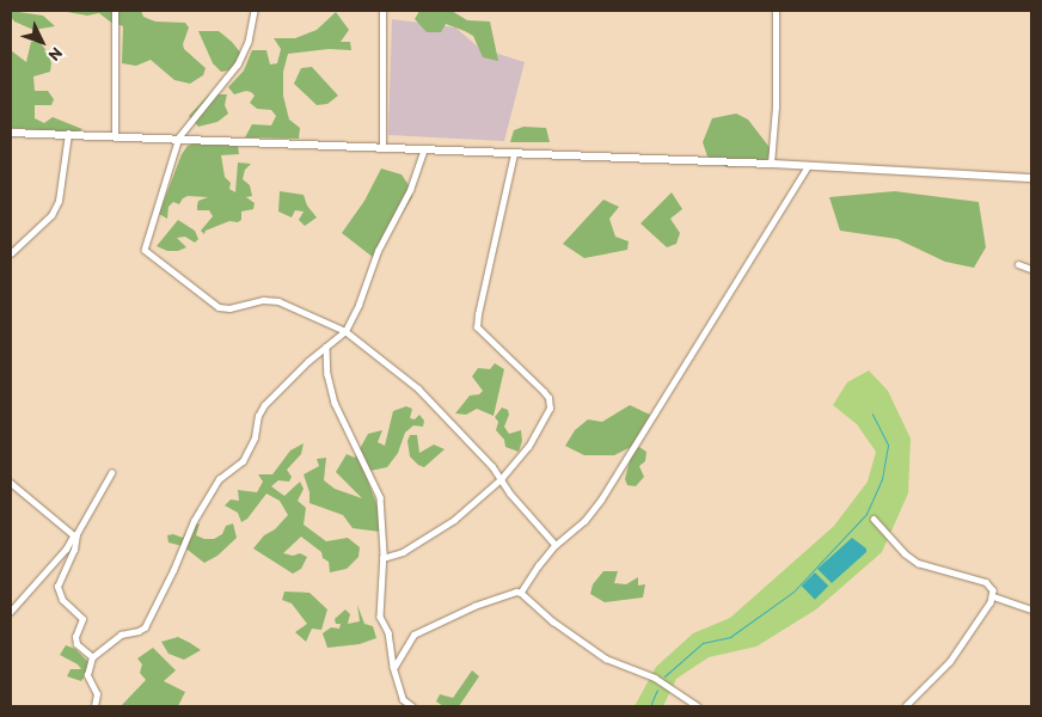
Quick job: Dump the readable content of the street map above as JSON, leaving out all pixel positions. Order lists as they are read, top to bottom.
{
  "north": "bottom right"
}
